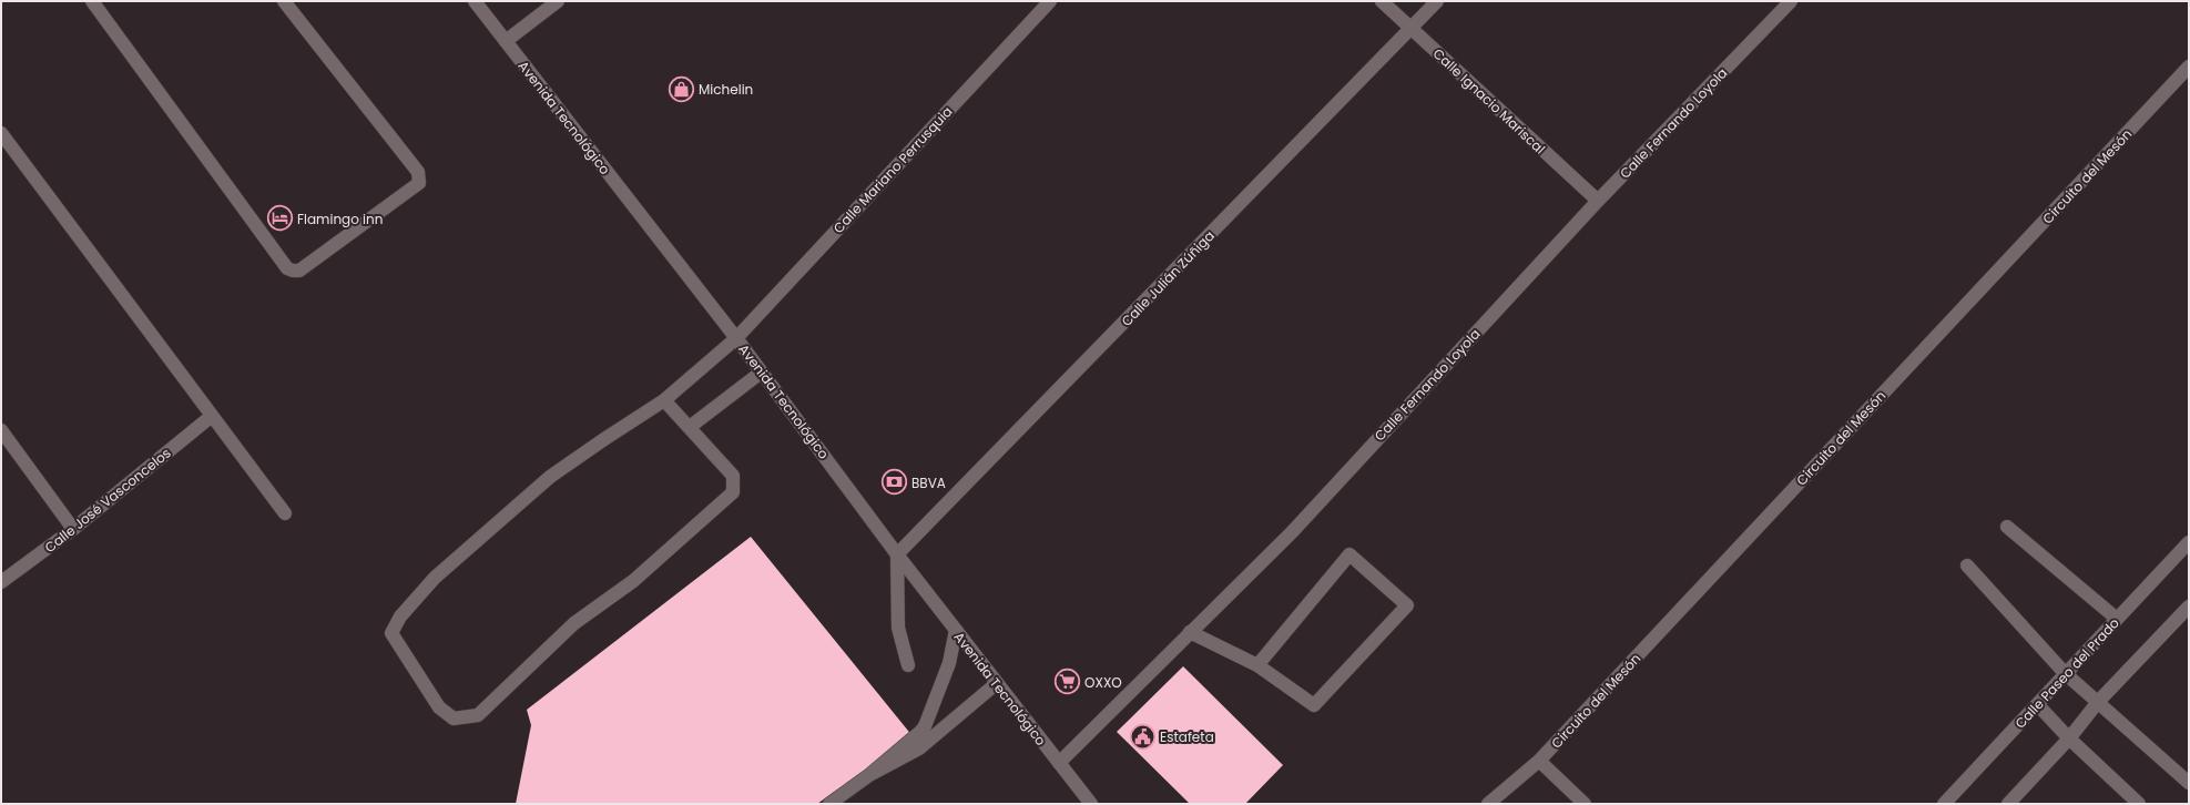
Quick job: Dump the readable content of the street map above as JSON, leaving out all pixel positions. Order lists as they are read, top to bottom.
{
  "streets": {
    "street": [
      "Calle Ignacio Mariscal",
      "Avenida Tecnológico",
      "Calle Fernando Loyola",
      "Calle Mariano Perrusquia",
      "Circuito del Mesón",
      "Calle Julián Zúñiga",
      "Calle José Vasconcelos",
      "Calle Paseo del Prado"
    ]
  },
  "crossings": [
    ["Calle Ignacio Mariscal", "Calle Fernando Loyola"],
    ["Calle Ignacio Mariscal", "Calle Julián Zúñiga"],
    ["Avenida Tecnológico", "Calle Fernando Loyola"],
    ["Avenida Tecnológico", "Calle Mariano Perrusquia"],
    ["Avenida Tecnológico", "Calle Julián Zúñiga"]
  ],
  "places": {
    "shop": ["Michelin"],
    "hotel": ["Flamingo inn"],
    "bank": ["BBVA"],
    "supermarket": ["OXXO"],
    "public building": ["Estafeta"]
  }
}
